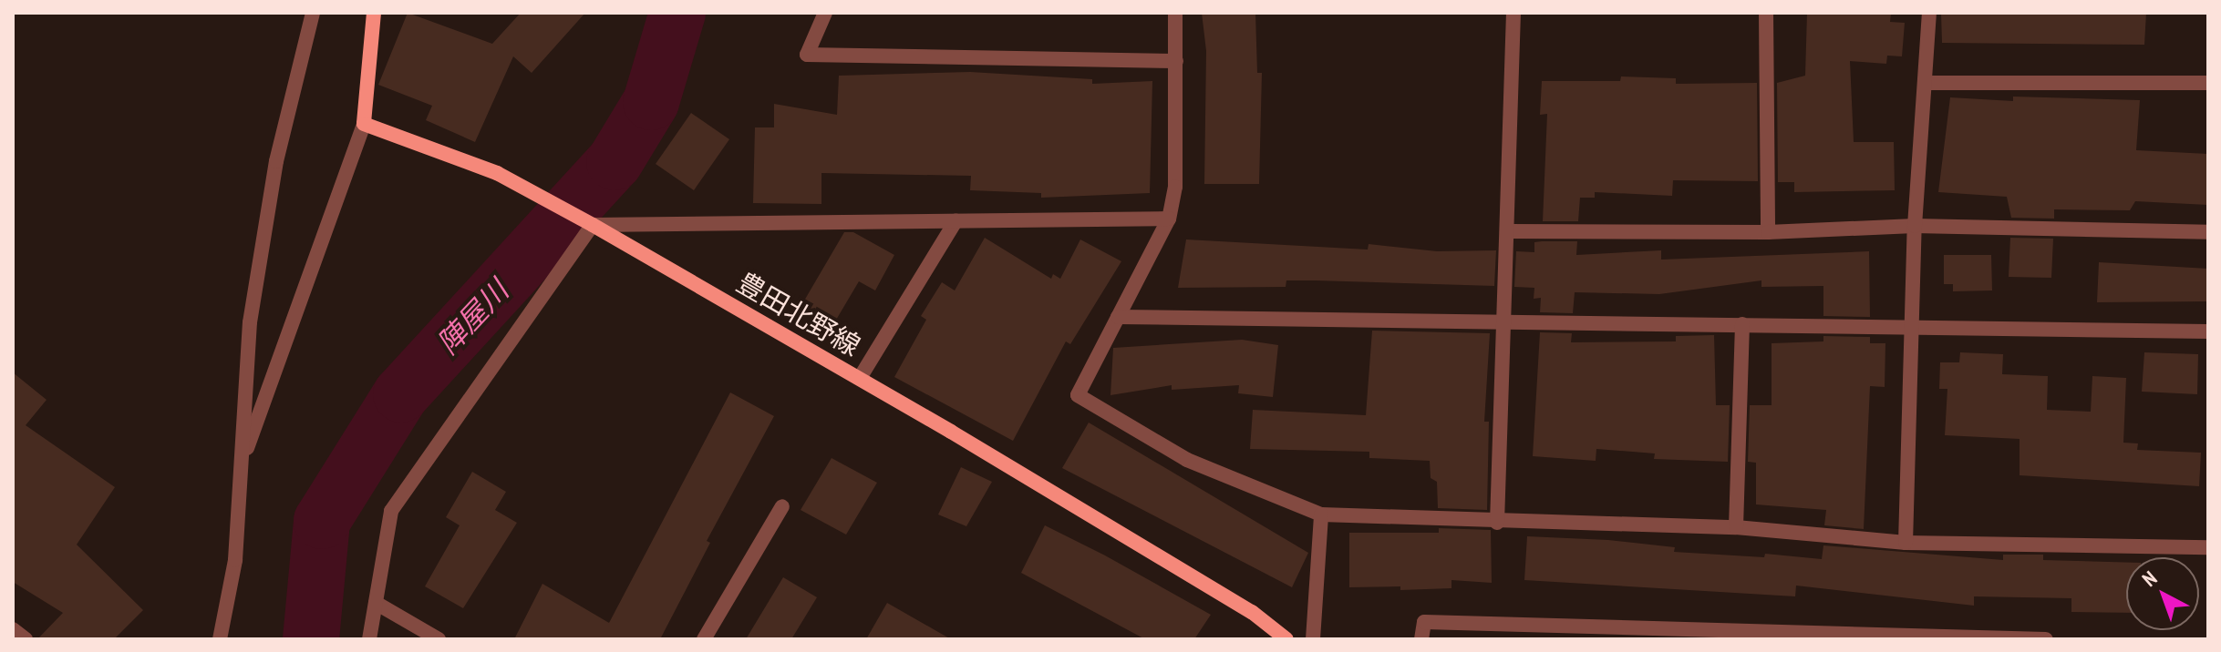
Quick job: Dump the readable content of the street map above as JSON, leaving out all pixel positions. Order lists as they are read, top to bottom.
{
  "streets": {
    "main road": ["豊田北野線"]
  },
  "water": ["陣屋川"],
  "north": "top left"
}
